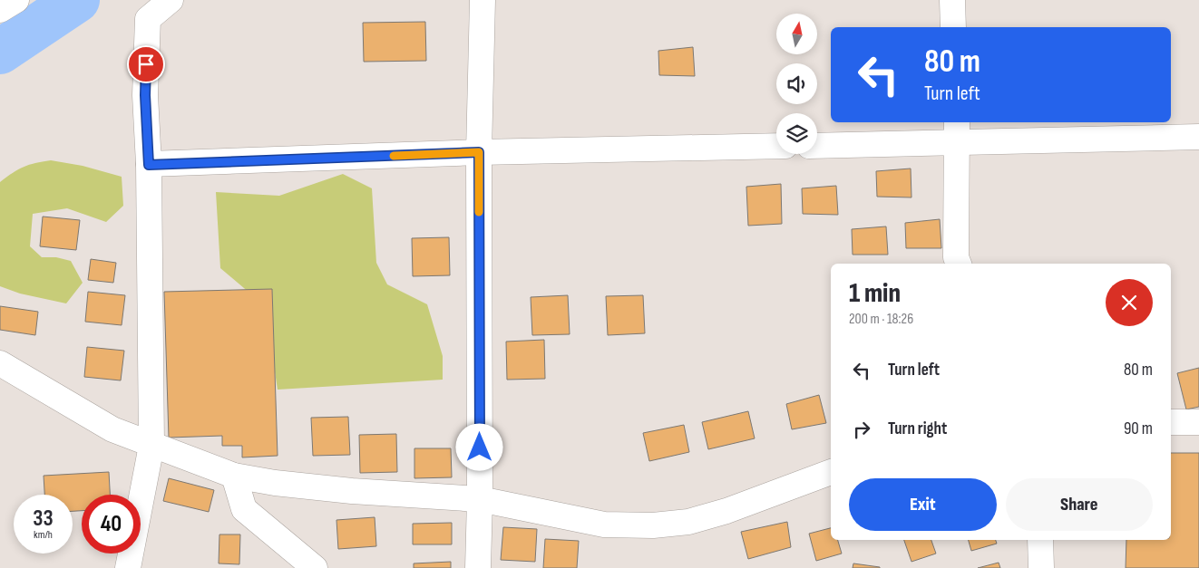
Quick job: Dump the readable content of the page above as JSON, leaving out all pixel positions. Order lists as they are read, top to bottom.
{
  "north": "top",
  "page": {
    "turn": ["80 m", "Turn left"],
    "heading": ["1 min", "200 m · 18:26"],
    "list": [
      {
        "name": "Turn left",
        "value": "80 m"
      },
      {
        "name": "Turn right",
        "value": "90 m"
      }
    ],
    "buttons": ["Exit", "Share"],
    "speed": "33 km/h",
    "limit": "40"
  }
}
